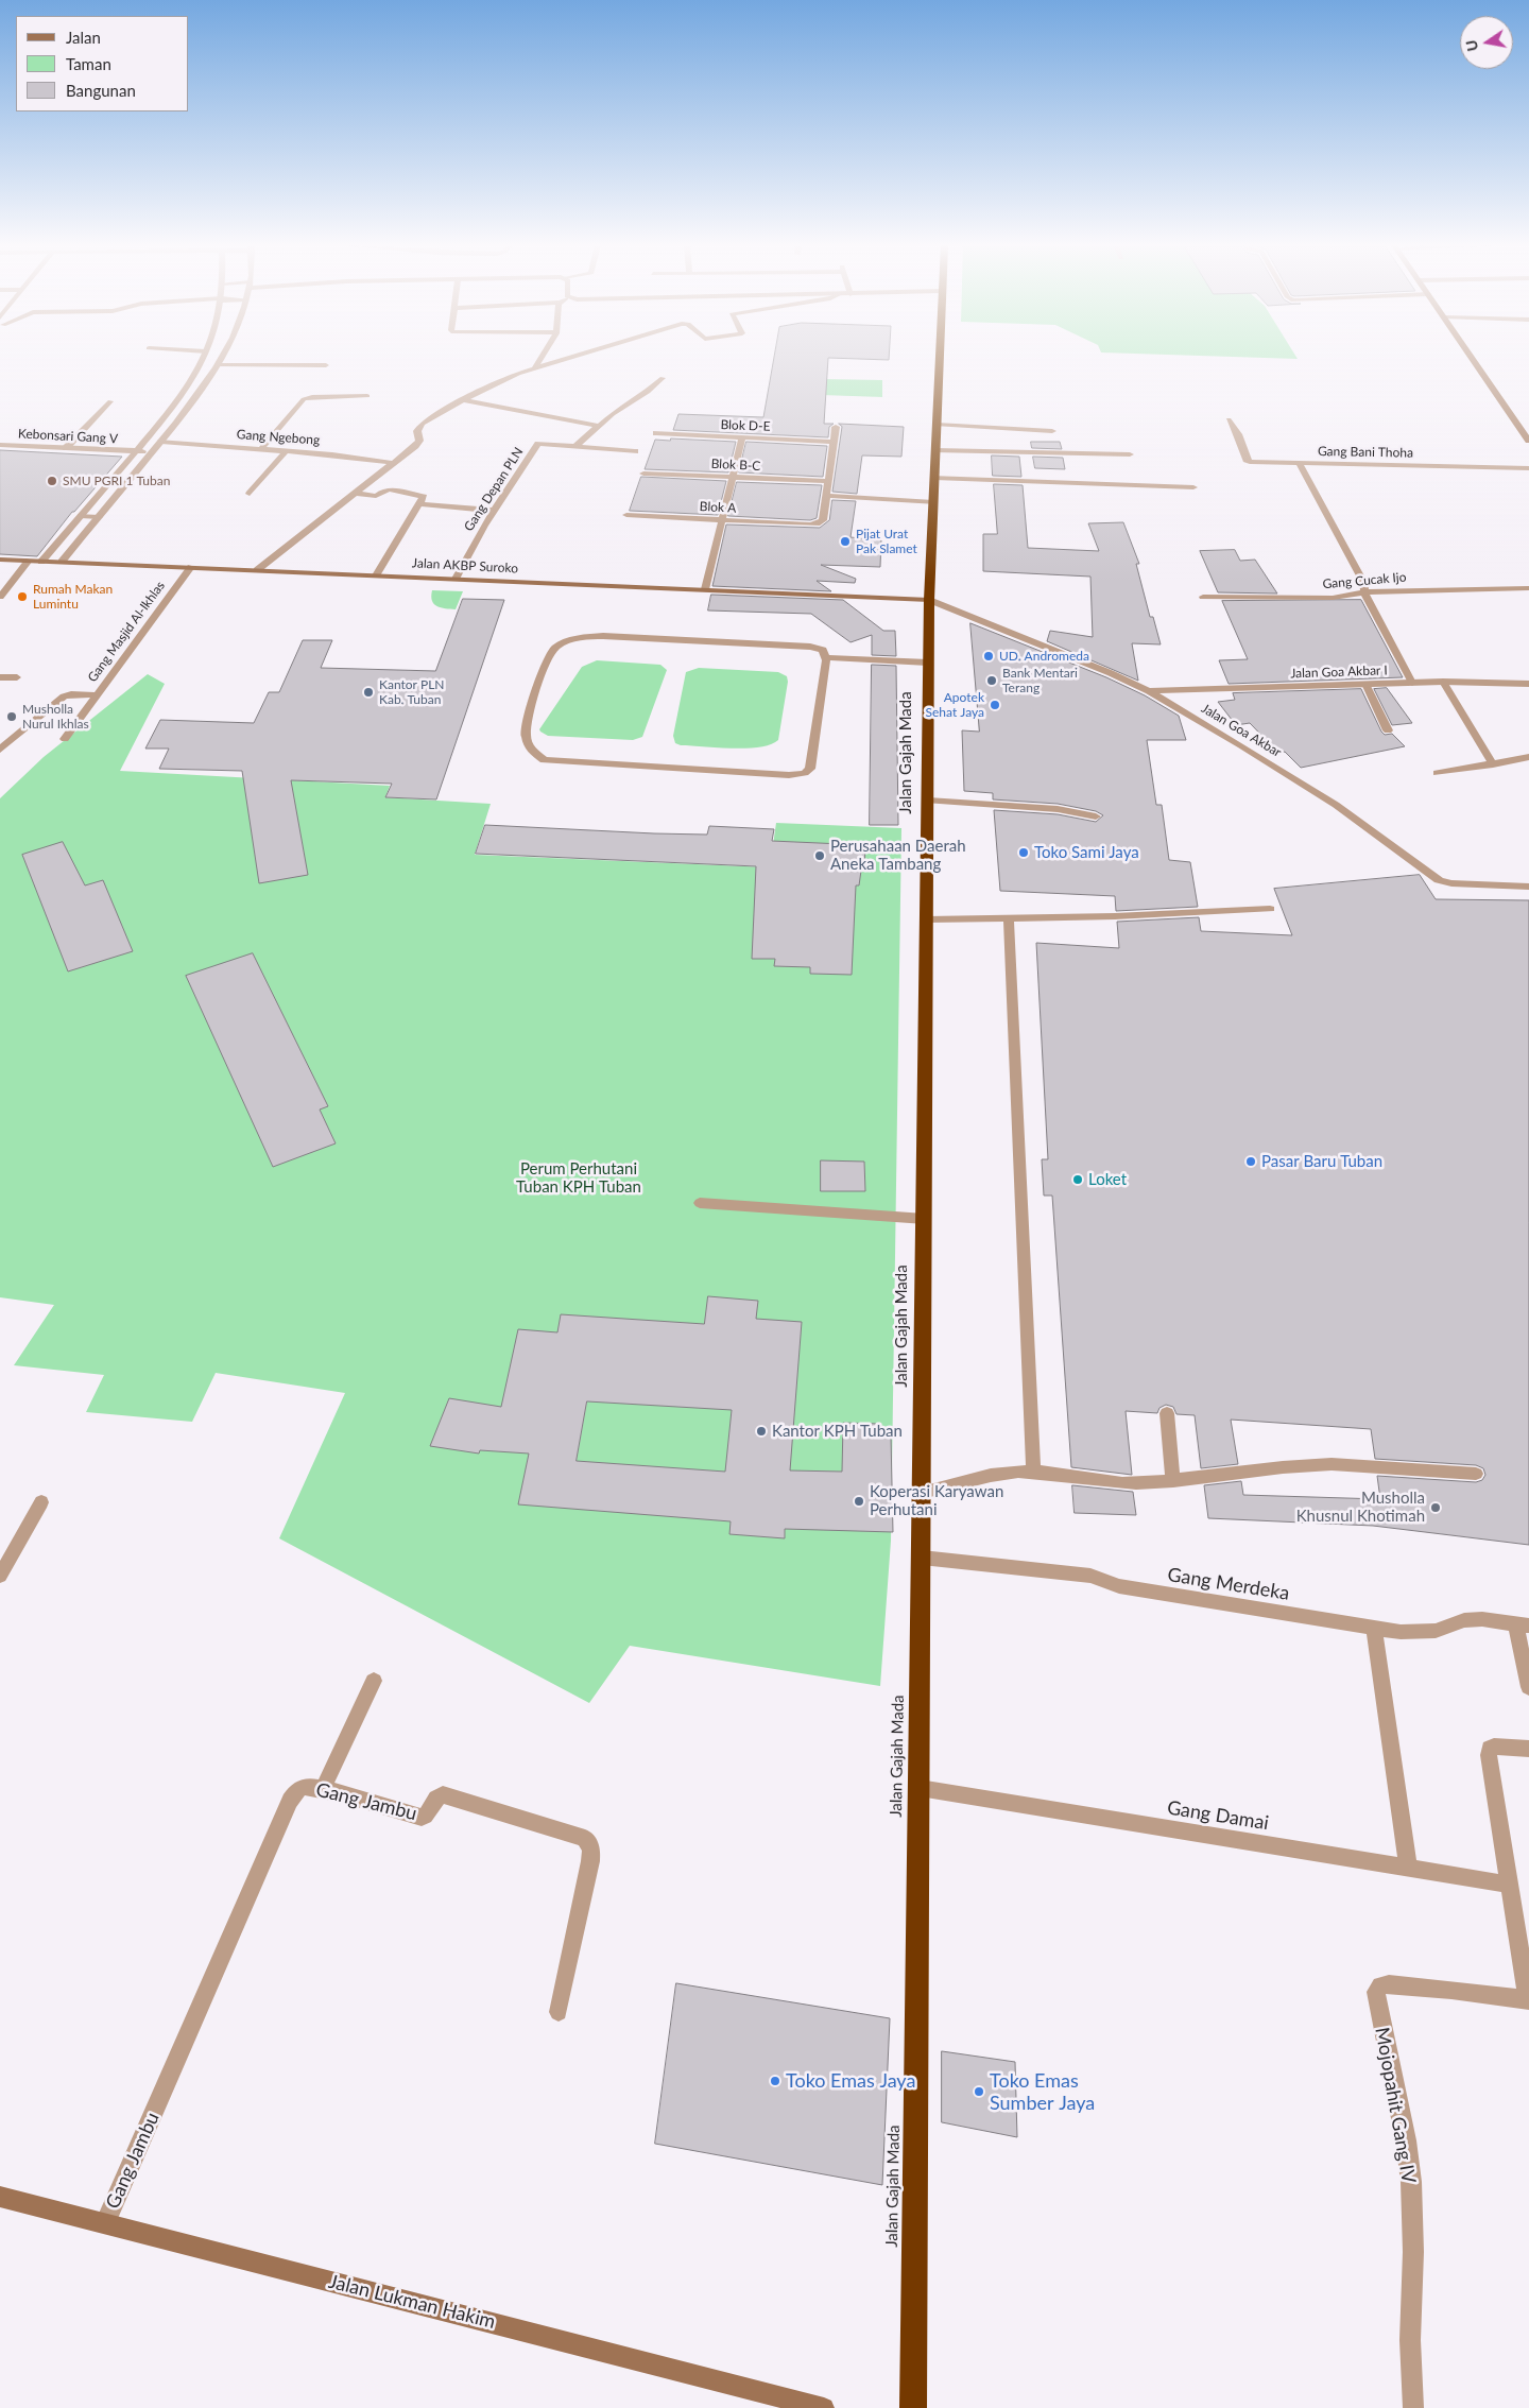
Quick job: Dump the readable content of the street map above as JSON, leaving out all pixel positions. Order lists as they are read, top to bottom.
{
  "streets": {
    "highway": ["Jalan Gajah Mada"],
    "street": [
      "Blok D-E",
      "Kebonsari Gang V",
      "Gang Ngebong",
      "Gang Bani Thoha",
      "Blok B-C",
      "Gang Depan PLN",
      "Blok A",
      "Jalan AKBP Suroko",
      "Gang Cucak Ijo",
      "Gang Masjid Al-Ikhlas",
      "Jalan Goa Akbar I",
      "Jalan Goa Akbar",
      "Gang Merdeka",
      "Gang Jambu",
      "Gang Damai",
      "Mojopahit Gang IV",
      "Jalan Lukman Hakim"
    ]
  },
  "crossings": [
    ["Kebonsari Gang V", "Jalan AKBP Suroko"],
    ["Gang Depan PLN", "Jalan AKBP Suroko"],
    ["Jalan AKBP Suroko", "Gang Masjid Al-Ikhlas"],
    ["Jalan AKBP Suroko", "Jalan Goa Akbar"],
    ["Jalan AKBP Suroko", "Jalan Gajah Mada"],
    ["Jalan Goa Akbar I", "Jalan Goa Akbar"],
    ["Jalan Goa Akbar", "Jalan Gajah Mada"],
    ["Jalan Gajah Mada", "Gang Merdeka"],
    ["Jalan Gajah Mada", "Gang Damai"],
    ["Gang Jambu", "Jalan Lukman Hakim"]
  ],
  "parks": ["Perum Perhutani Tuban KPH Tuban"],
  "places": [
    "SMU PGRI 1 Tuban",
    "Pijat Urat Pak Slamet",
    "Rumah Makan Lumintu",
    "UD. Andromeda",
    "Bank Mentari Terang",
    "Kantor PLN Kab. Tuban",
    "Apotek Sehat Jaya",
    "Musholla Nurul Ikhlas",
    "Toko Sami Jaya",
    "Perusahaan Daerah Aneka Tambang",
    "Pasar Baru Tuban",
    "Loket",
    "Kantor KPH Tuban",
    "Koperasi Karyawan Perhutani",
    "Musholla Khusnul Khotimah",
    "Toko Emas Jaya",
    "Toko Emas Sumber Jaya"
  ],
  "legend": ["Jalan", "Taman", "Bangunan"],
  "north": "left"
}
